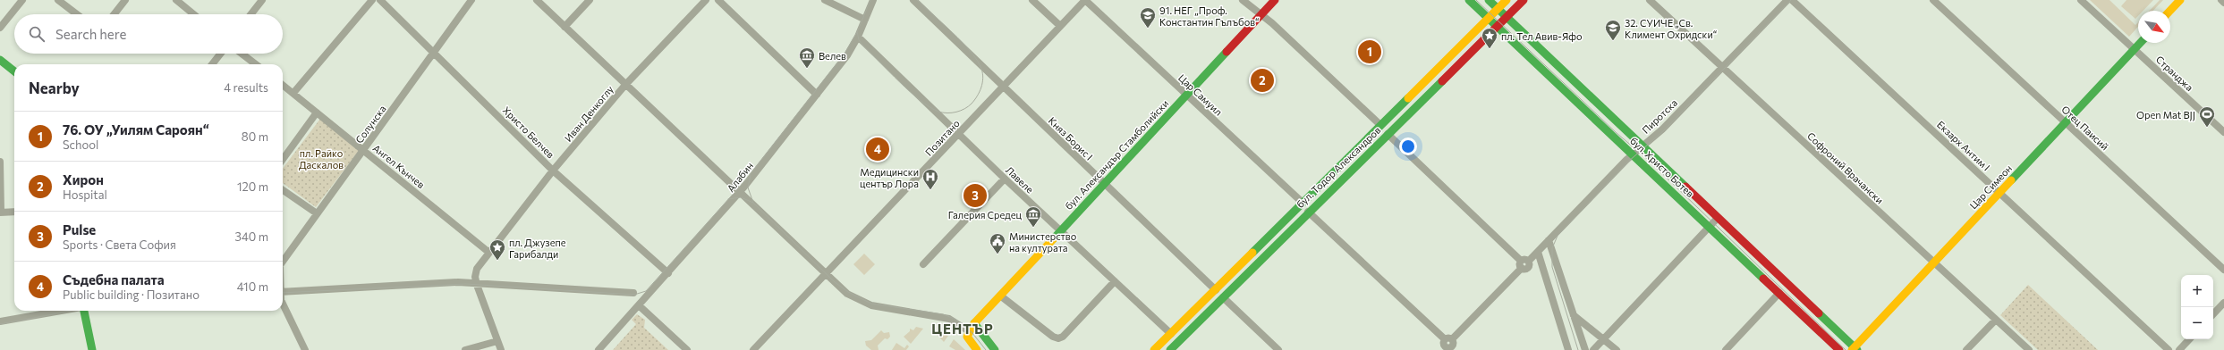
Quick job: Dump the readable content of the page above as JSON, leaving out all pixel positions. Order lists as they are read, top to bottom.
{
  "streets": {
    "main road": [
      "бул. Александър Стамболийски",
      "бул. Тодор Александров",
      "бул. Христо Ботев",
      "Цар Симеон"
    ],
    "street": [
      "Странджа",
      "Цар Самуил",
      "Иван Денкоглу",
      "Пиротска",
      "Солунска",
      "Отец Паисий",
      "Христо Белчев",
      "Позитано",
      "Княз Борис I",
      "Екзарх Антим I",
      "Ангел Кънчев",
      "Софроний Врачански",
      "Алабин",
      "Лавеле"
    ]
  },
  "crossings": [
    ["Странджа", "Цар Симеон"],
    ["Цар Самуил", "Позитано"],
    ["Цар Самуил", "бул. Александър Стамболийски"],
    ["Цар Самуил", "бул. Тодор Александров"],
    ["Иван Денкоглу", "Христо Белчев"],
    ["Иван Денкоглу", "Ангел Кънчев"],
    ["Пиротска", "бул. Христо Ботев"],
    ["Пиротска", "Софроний Врачански"],
    ["Солунска", "Христо Белчев"],
    ["Солунска", "Ангел Кънчев"],
    ["Отец Паисий", "Цар Симеон"],
    ["Христо Белчев", "Алабин"],
    ["Позитано", "Княз Борис I"],
    ["Позитано", "Лавеле"],
    ["Княз Борис I", "бул. Александър Стамболийски"],
    ["Княз Борис I", "бул. Тодор Александров"],
    ["Екзарх Антим I", "Цар Симеон"],
    ["бул. Александър Стамболийски", "Лавеле"],
    ["бул. Тодор Александров", "бул. Христо Ботев"],
    ["бул. Тодор Александров", "Лавеле"],
    ["бул. Христо Ботев", "Цар Симеон"],
    ["Софроний Врачански", "Цар Симеон"],
    ["Алабин", "Лавеле"]
  ],
  "districts": ["ЦЕНТЪР"],
  "parks": ["пл. Райко Даскалов"],
  "places": {
    "school or university": ["91. НЕГ „Проф. Константин Гълъбов“", "32. СУИЧЕ „Св. Климент Охридски“"],
    "place": ["пл. Тел Авив-Яфо", "пл. Джузепе Гарибалди"],
    "museum": ["Велев", "Галерия Средец"],
    "sports": ["Open Mat BJJ"],
    "hospital": ["Медицински център Лора"],
    "public building": ["Министерство на културата"]
  },
  "north": "bottom right",
  "page": {
    "search": "Search here",
    "pins": [
      "1",
      "2",
      "4",
      "3"
    ],
    "heading": ["Nearby", "4 results"],
    "list": [
      {
        "mark": "1",
        "name": "76. ОУ „Уилям Сароян“",
        "note": "School",
        "value": "80 m"
      },
      {
        "mark": "2",
        "name": "Хирон",
        "note": "Hospital",
        "value": "120 m"
      },
      {
        "mark": "3",
        "name": "Pulse",
        "note": "Sports · Света София",
        "value": "340 m"
      },
      {
        "mark": "4",
        "name": "Съдебна палата",
        "note": "Public building · Позитано",
        "value": "410 m"
      }
    ],
    "map_buttons": ["+", "−"]
  }
}
